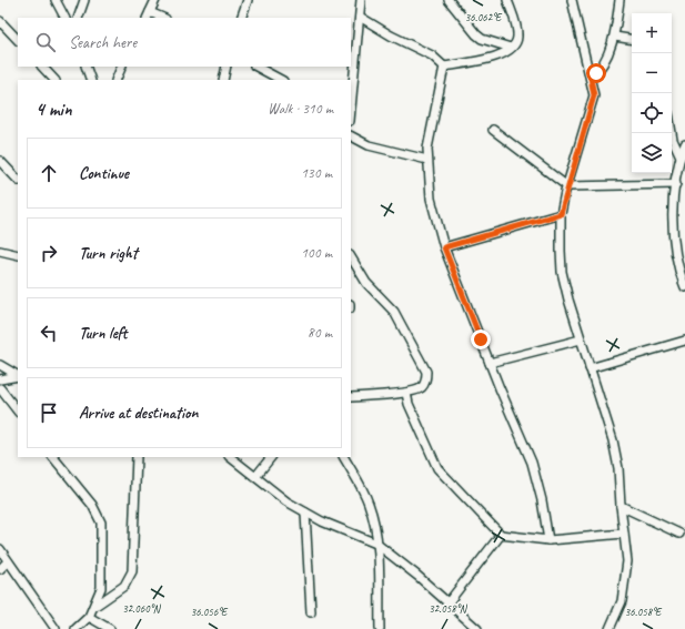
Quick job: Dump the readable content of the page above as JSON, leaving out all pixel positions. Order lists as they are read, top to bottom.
{
  "page": {
    "map_buttons": ["+", "−"],
    "search": "Search here",
    "heading": ["4 min", "Walk · 310 m"],
    "list": [
      ["Continue", "130 m"],
      ["Turn right", "100 m"],
      ["Turn left", "80 m"],
      "Arrive at destination"
    ]
  },
  "coordinates": [
    "36.062°E",
    "32.060°N",
    "32.058°N",
    "36.056°E",
    "36.058°E"
  ]
}
